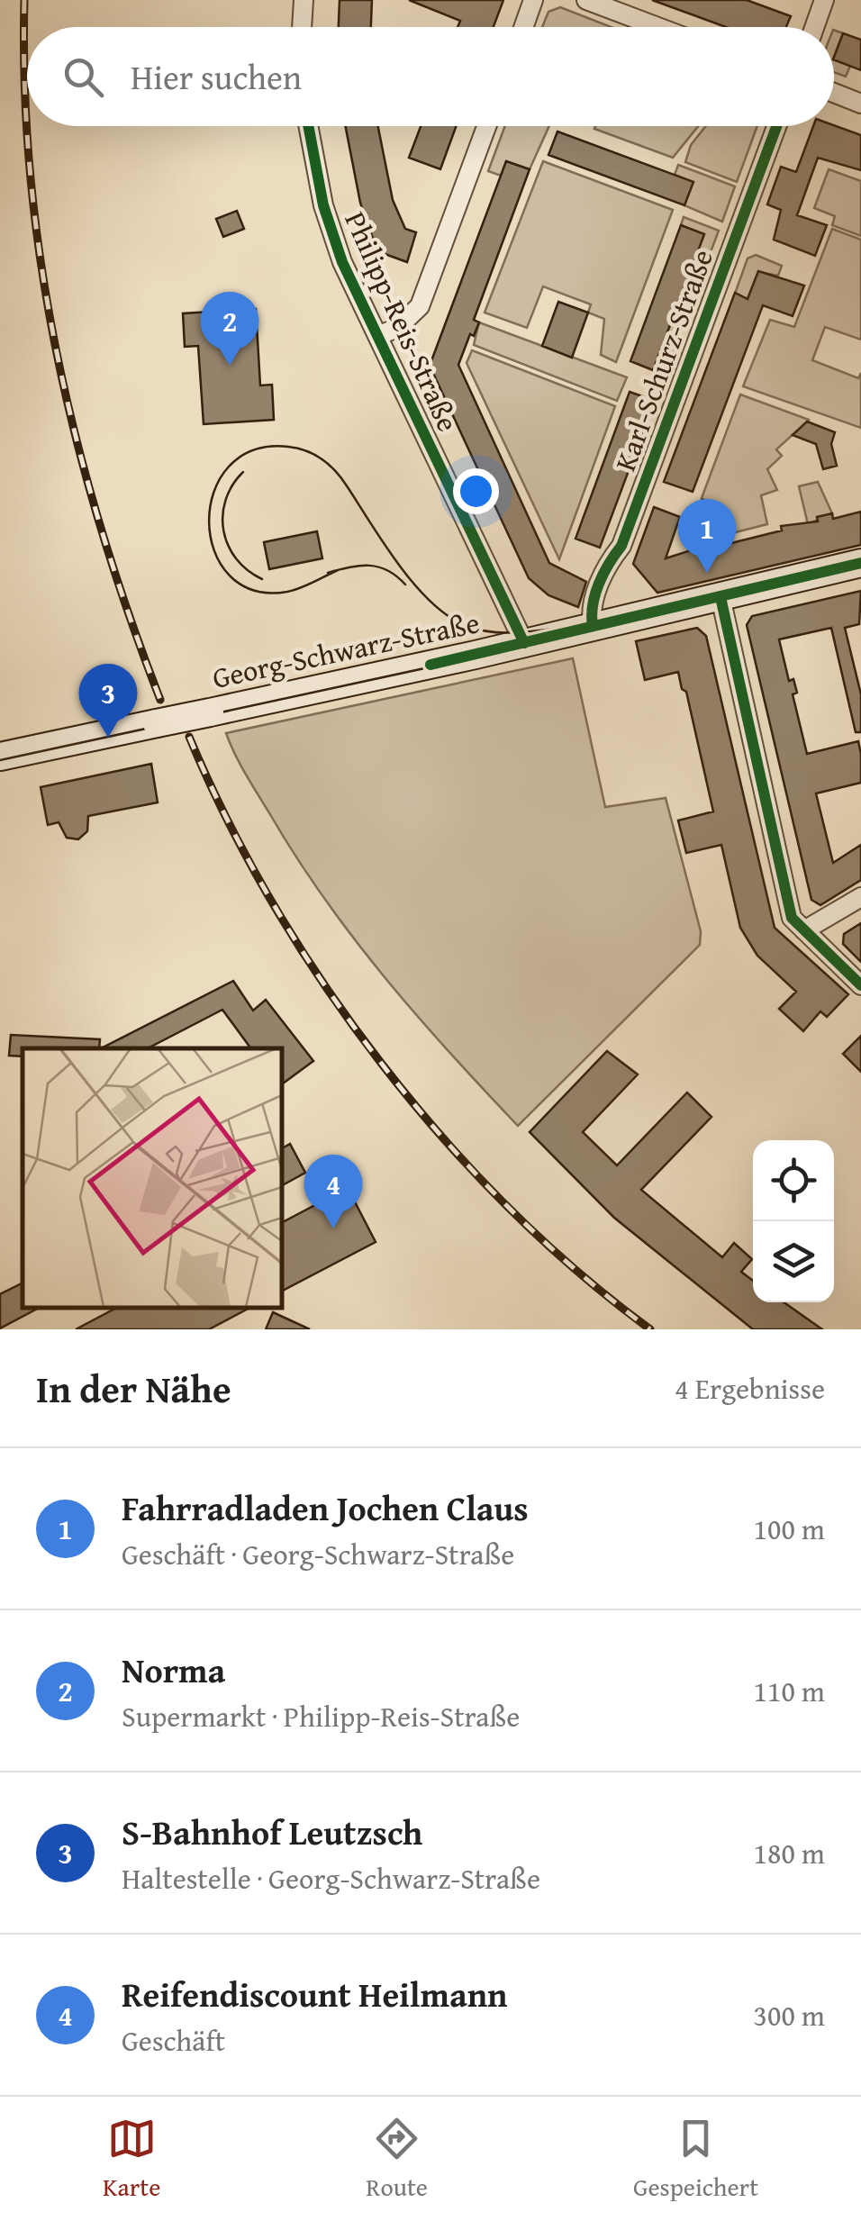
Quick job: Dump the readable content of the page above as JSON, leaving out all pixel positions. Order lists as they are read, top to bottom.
{
  "streets": {
    "street": ["Philipp-Reis-Straße", "Karl-Schurz-Straße", "Georg-Schwarz-Straße"]
  },
  "crossings": [
    ["Philipp-Reis-Straße", "Georg-Schwarz-Straße"],
    ["Karl-Schurz-Straße", "Georg-Schwarz-Straße"]
  ],
  "page": {
    "search": "Hier suchen",
    "pins": [
      "2",
      "1",
      "3",
      "4"
    ],
    "heading": ["In der Nähe", "4 Ergebnisse"],
    "list": [
      {
        "mark": "1",
        "name": "Fahrradladen Jochen Claus",
        "note": "Geschäft · Georg-Schwarz-Straße",
        "value": "100 m"
      },
      {
        "mark": "2",
        "name": "Norma",
        "note": "Supermarkt · Philipp-Reis-Straße",
        "value": "110 m"
      },
      {
        "mark": "3",
        "name": "S-Bahnhof Leutzsch",
        "note": "Haltestelle · Georg-Schwarz-Straße",
        "value": "180 m"
      },
      {
        "mark": "4",
        "name": "Reifendiscount Heilmann",
        "note": "Geschäft",
        "value": "300 m"
      }
    ],
    "nav": ["Karte", "Route", "Gespeichert"]
  }
}
